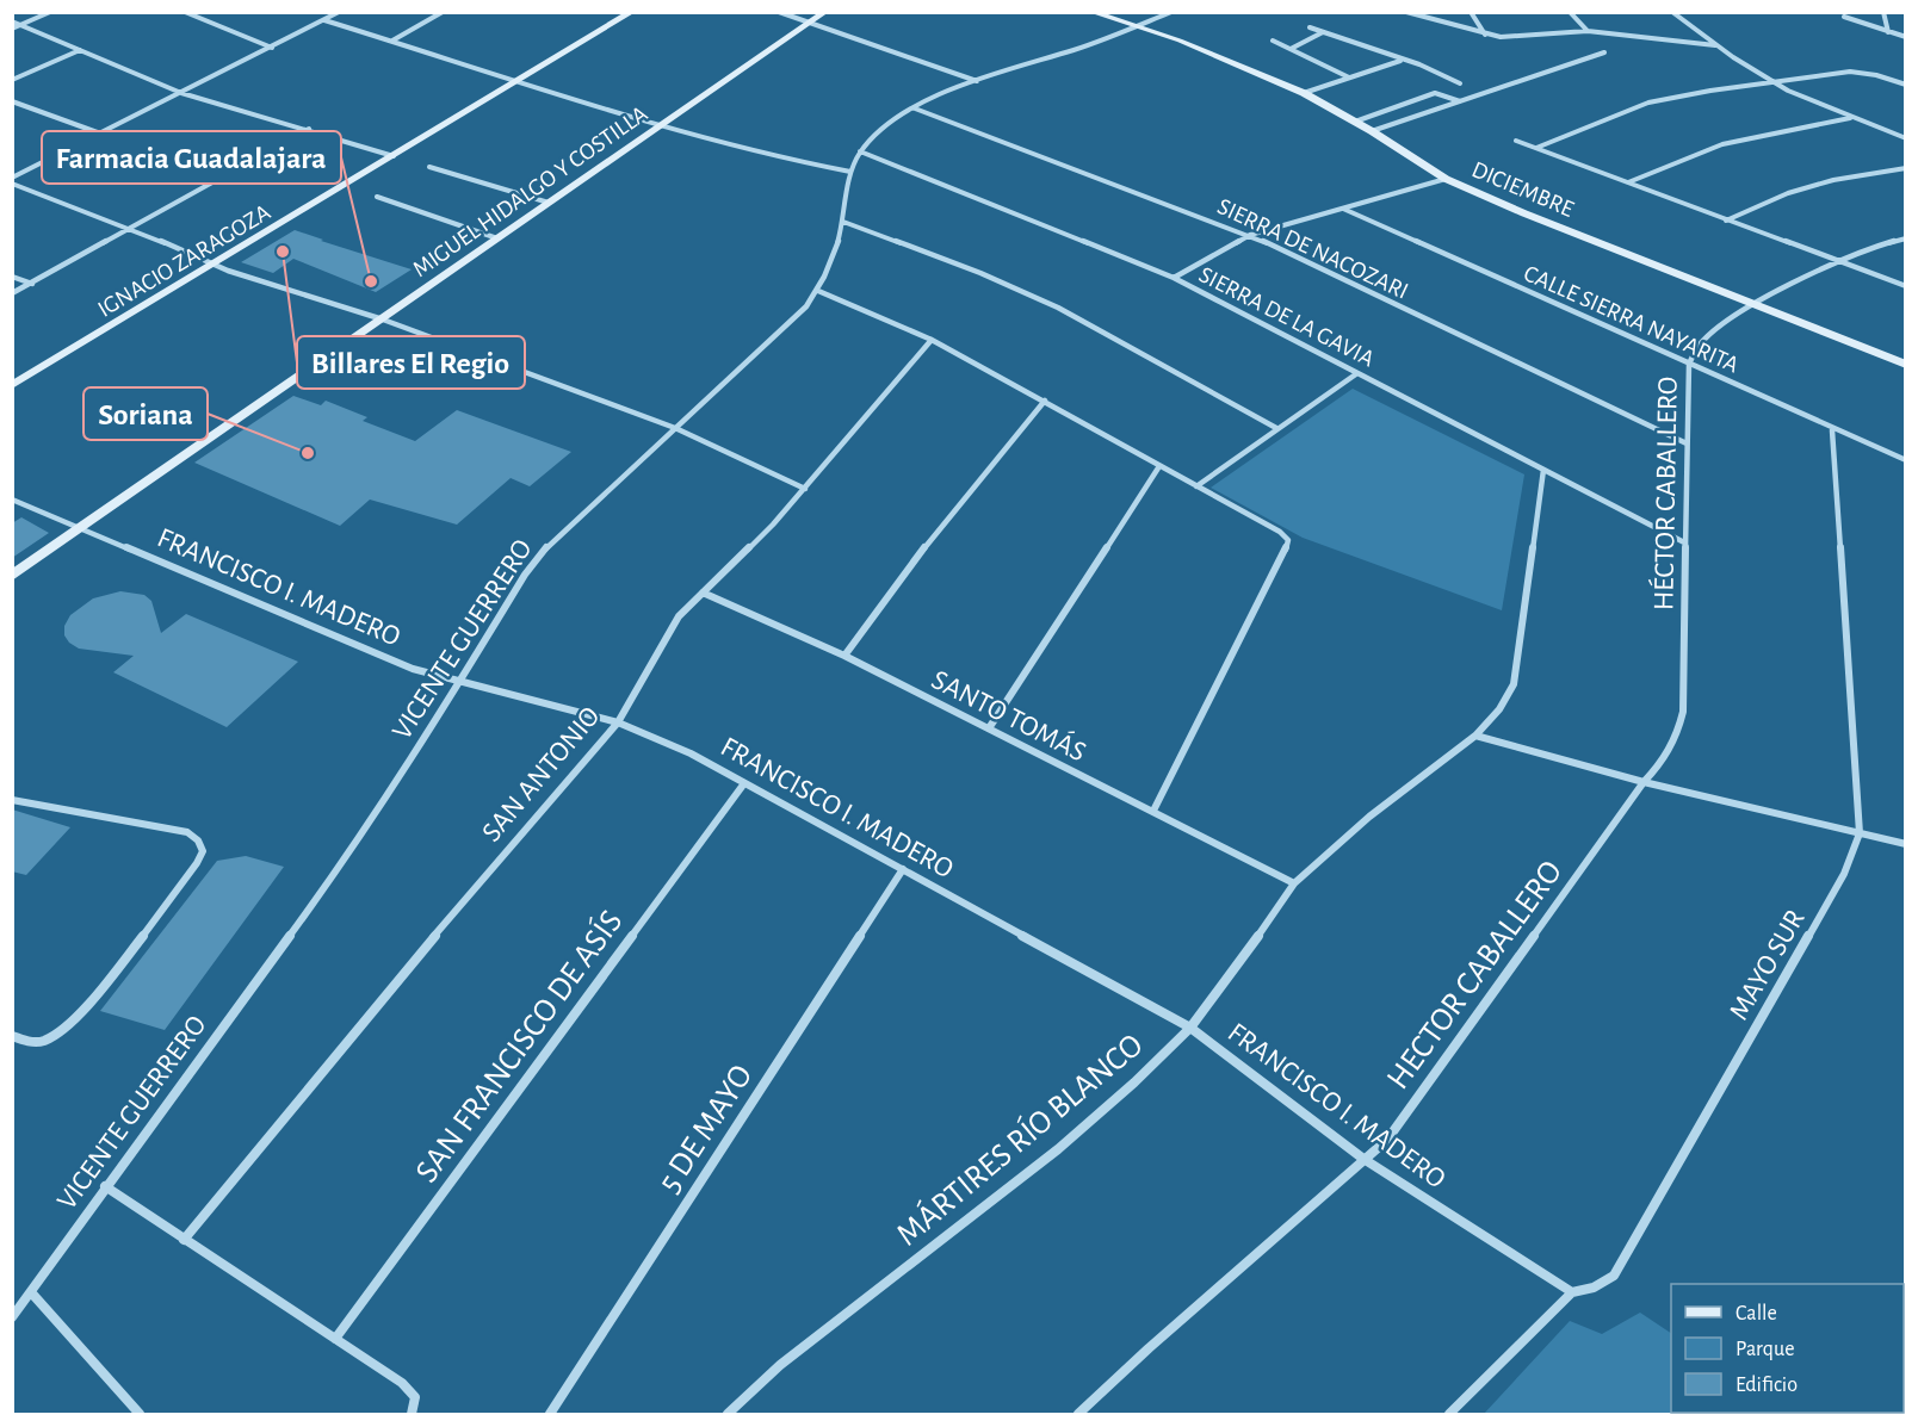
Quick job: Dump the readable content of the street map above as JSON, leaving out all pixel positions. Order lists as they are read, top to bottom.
{
  "streets": {
    "main road": ["DICIEMBRE", "MIGUEL HIDALGO Y COSTILLA", "IGNACIO ZARAGOZA"],
    "street": [
      "SIERRA DE NACOZARI",
      "SIERRA DE LA GAVIA",
      "CALLE SIERRA NAYARITA",
      "HÉCTOR CABALLERO",
      "FRANCISCO I. MADERO",
      "VICENTE GUERRERO",
      "SANTO TOMÁS",
      "SAN ANTONIO",
      "MAYO SUR",
      "HECTOR CABALLERO",
      "SAN FRANCISCO DE ASÍS",
      "5 DE MAYO",
      "MÁRTIRES RÍO BLANCO"
    ]
  },
  "crossings": [
    ["DICIEMBRE", "HÉCTOR CABALLERO"],
    ["DICIEMBRE", "VICENTE GUERRERO"],
    ["MIGUEL HIDALGO Y COSTILLA", "FRANCISCO I. MADERO"],
    ["SIERRA DE NACOZARI", "HÉCTOR CABALLERO"],
    ["SIERRA DE NACOZARI", "VICENTE GUERRERO"],
    ["SIERRA DE LA GAVIA", "HÉCTOR CABALLERO"],
    ["SIERRA DE LA GAVIA", "VICENTE GUERRERO"],
    ["SIERRA DE LA GAVIA", "MÁRTIRES RÍO BLANCO"],
    ["CALLE SIERRA NAYARITA", "HÉCTOR CABALLERO"],
    ["CALLE SIERRA NAYARITA", "MAYO SUR"],
    ["HÉCTOR CABALLERO", "HECTOR CABALLERO"],
    ["FRANCISCO I. MADERO", "VICENTE GUERRERO"],
    ["FRANCISCO I. MADERO", "SAN ANTONIO"],
    ["FRANCISCO I. MADERO", "MAYO SUR"],
    ["FRANCISCO I. MADERO", "HECTOR CABALLERO"],
    ["FRANCISCO I. MADERO", "SAN FRANCISCO DE ASÍS"],
    ["FRANCISCO I. MADERO", "5 DE MAYO"],
    ["FRANCISCO I. MADERO", "MÁRTIRES RÍO BLANCO"],
    ["SANTO TOMÁS", "SAN ANTONIO"],
    ["SANTO TOMÁS", "MÁRTIRES RÍO BLANCO"]
  ],
  "places": ["Billares El Regio", "Farmacia Guadalajara", "Soriana"],
  "legend": ["Calle", "Parque", "Edificio"]
}
